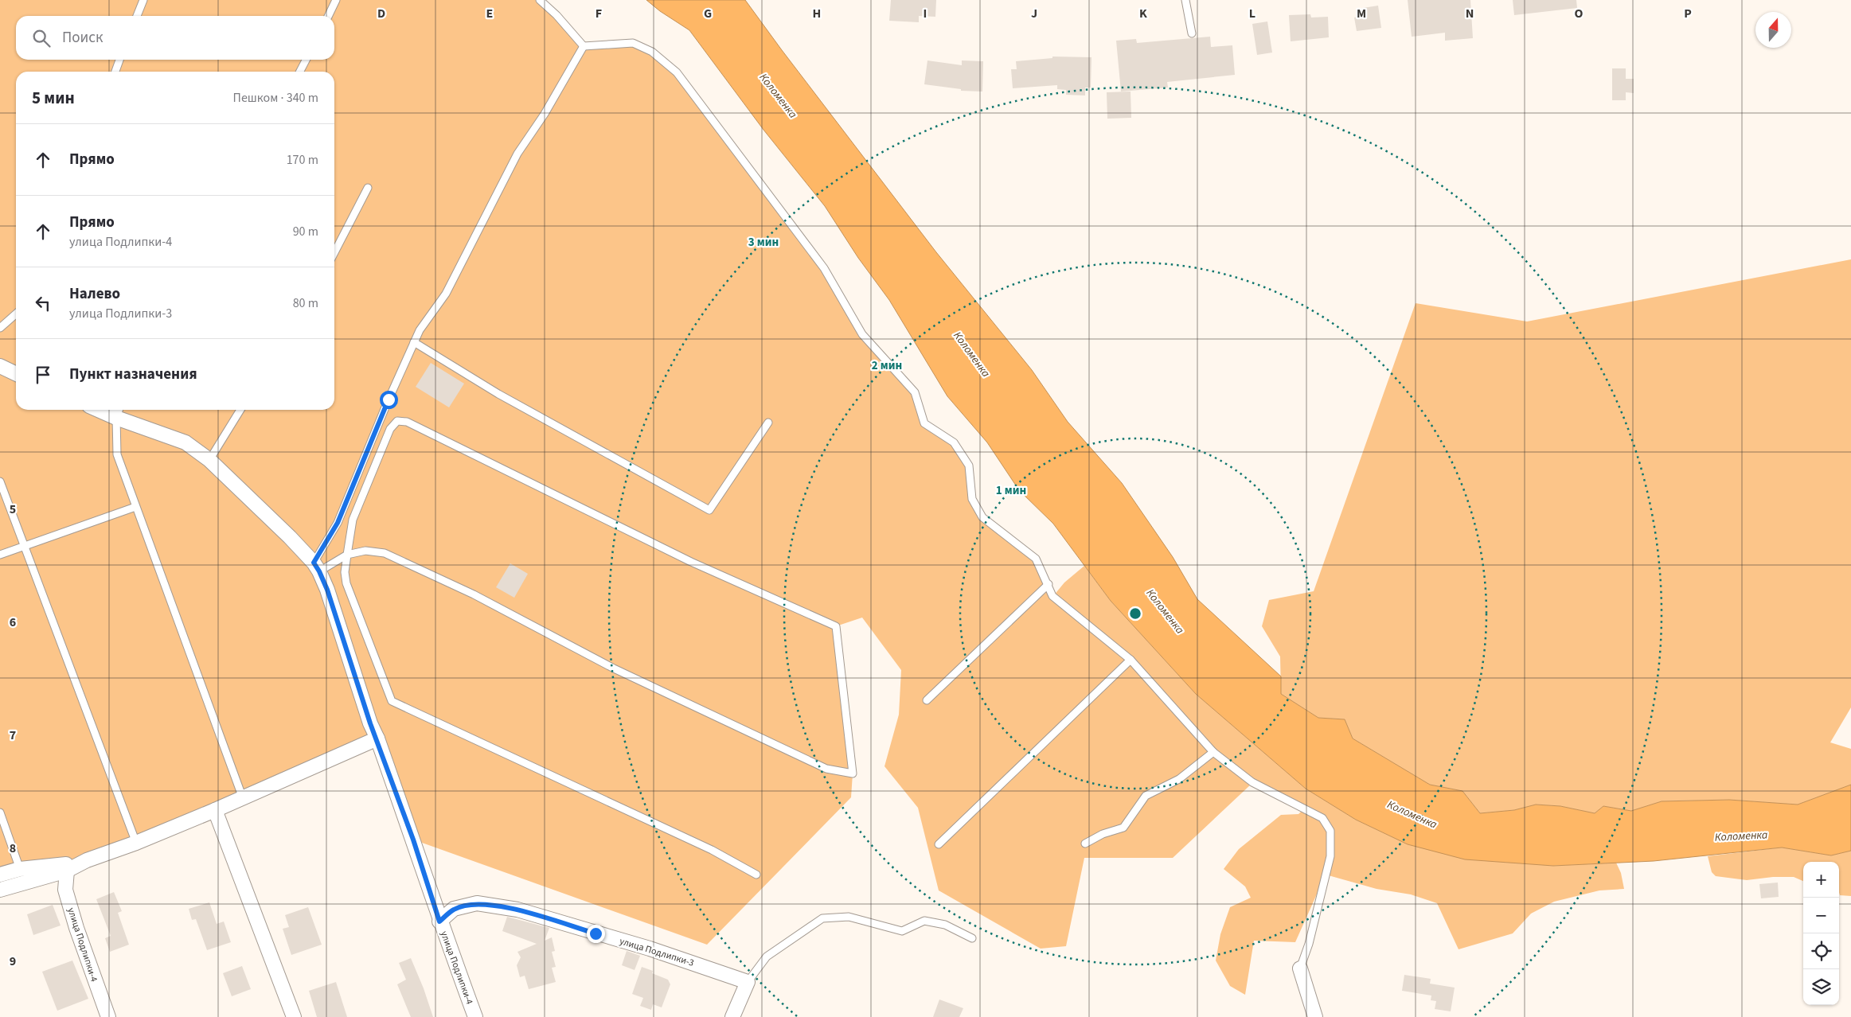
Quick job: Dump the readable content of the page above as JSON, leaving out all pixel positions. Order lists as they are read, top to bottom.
{
  "streets": {
    "street": ["улица Подлипки-4", "улица Подлипки-3"]
  },
  "crossings": [
    ["улица Подлипки-4", "улица Подлипки-3"]
  ],
  "water": ["Коломенка"],
  "north": "top",
  "page": {
    "search": "Поиск",
    "heading": ["5 мин", "Пешком · 340 m"],
    "list": [
      ["Прямо", "170 m"],
      ["Прямо", "улица Подлипки-4", "90 m"],
      ["Налево", "улица Подлипки-3", "80 m"],
      "Пункт назначения"
    ],
    "map_buttons": ["+", "−"]
  },
  "grid": {
    "columns": [
      "D",
      "E",
      "F",
      "G",
      "H",
      "I",
      "J",
      "K",
      "L",
      "M",
      "N",
      "O",
      "P"
    ],
    "rows": [
      "5",
      "6",
      "7",
      "8",
      "9"
    ]
  },
  "rings": ["3 мин", "2 мин", "1 мин"]
}
